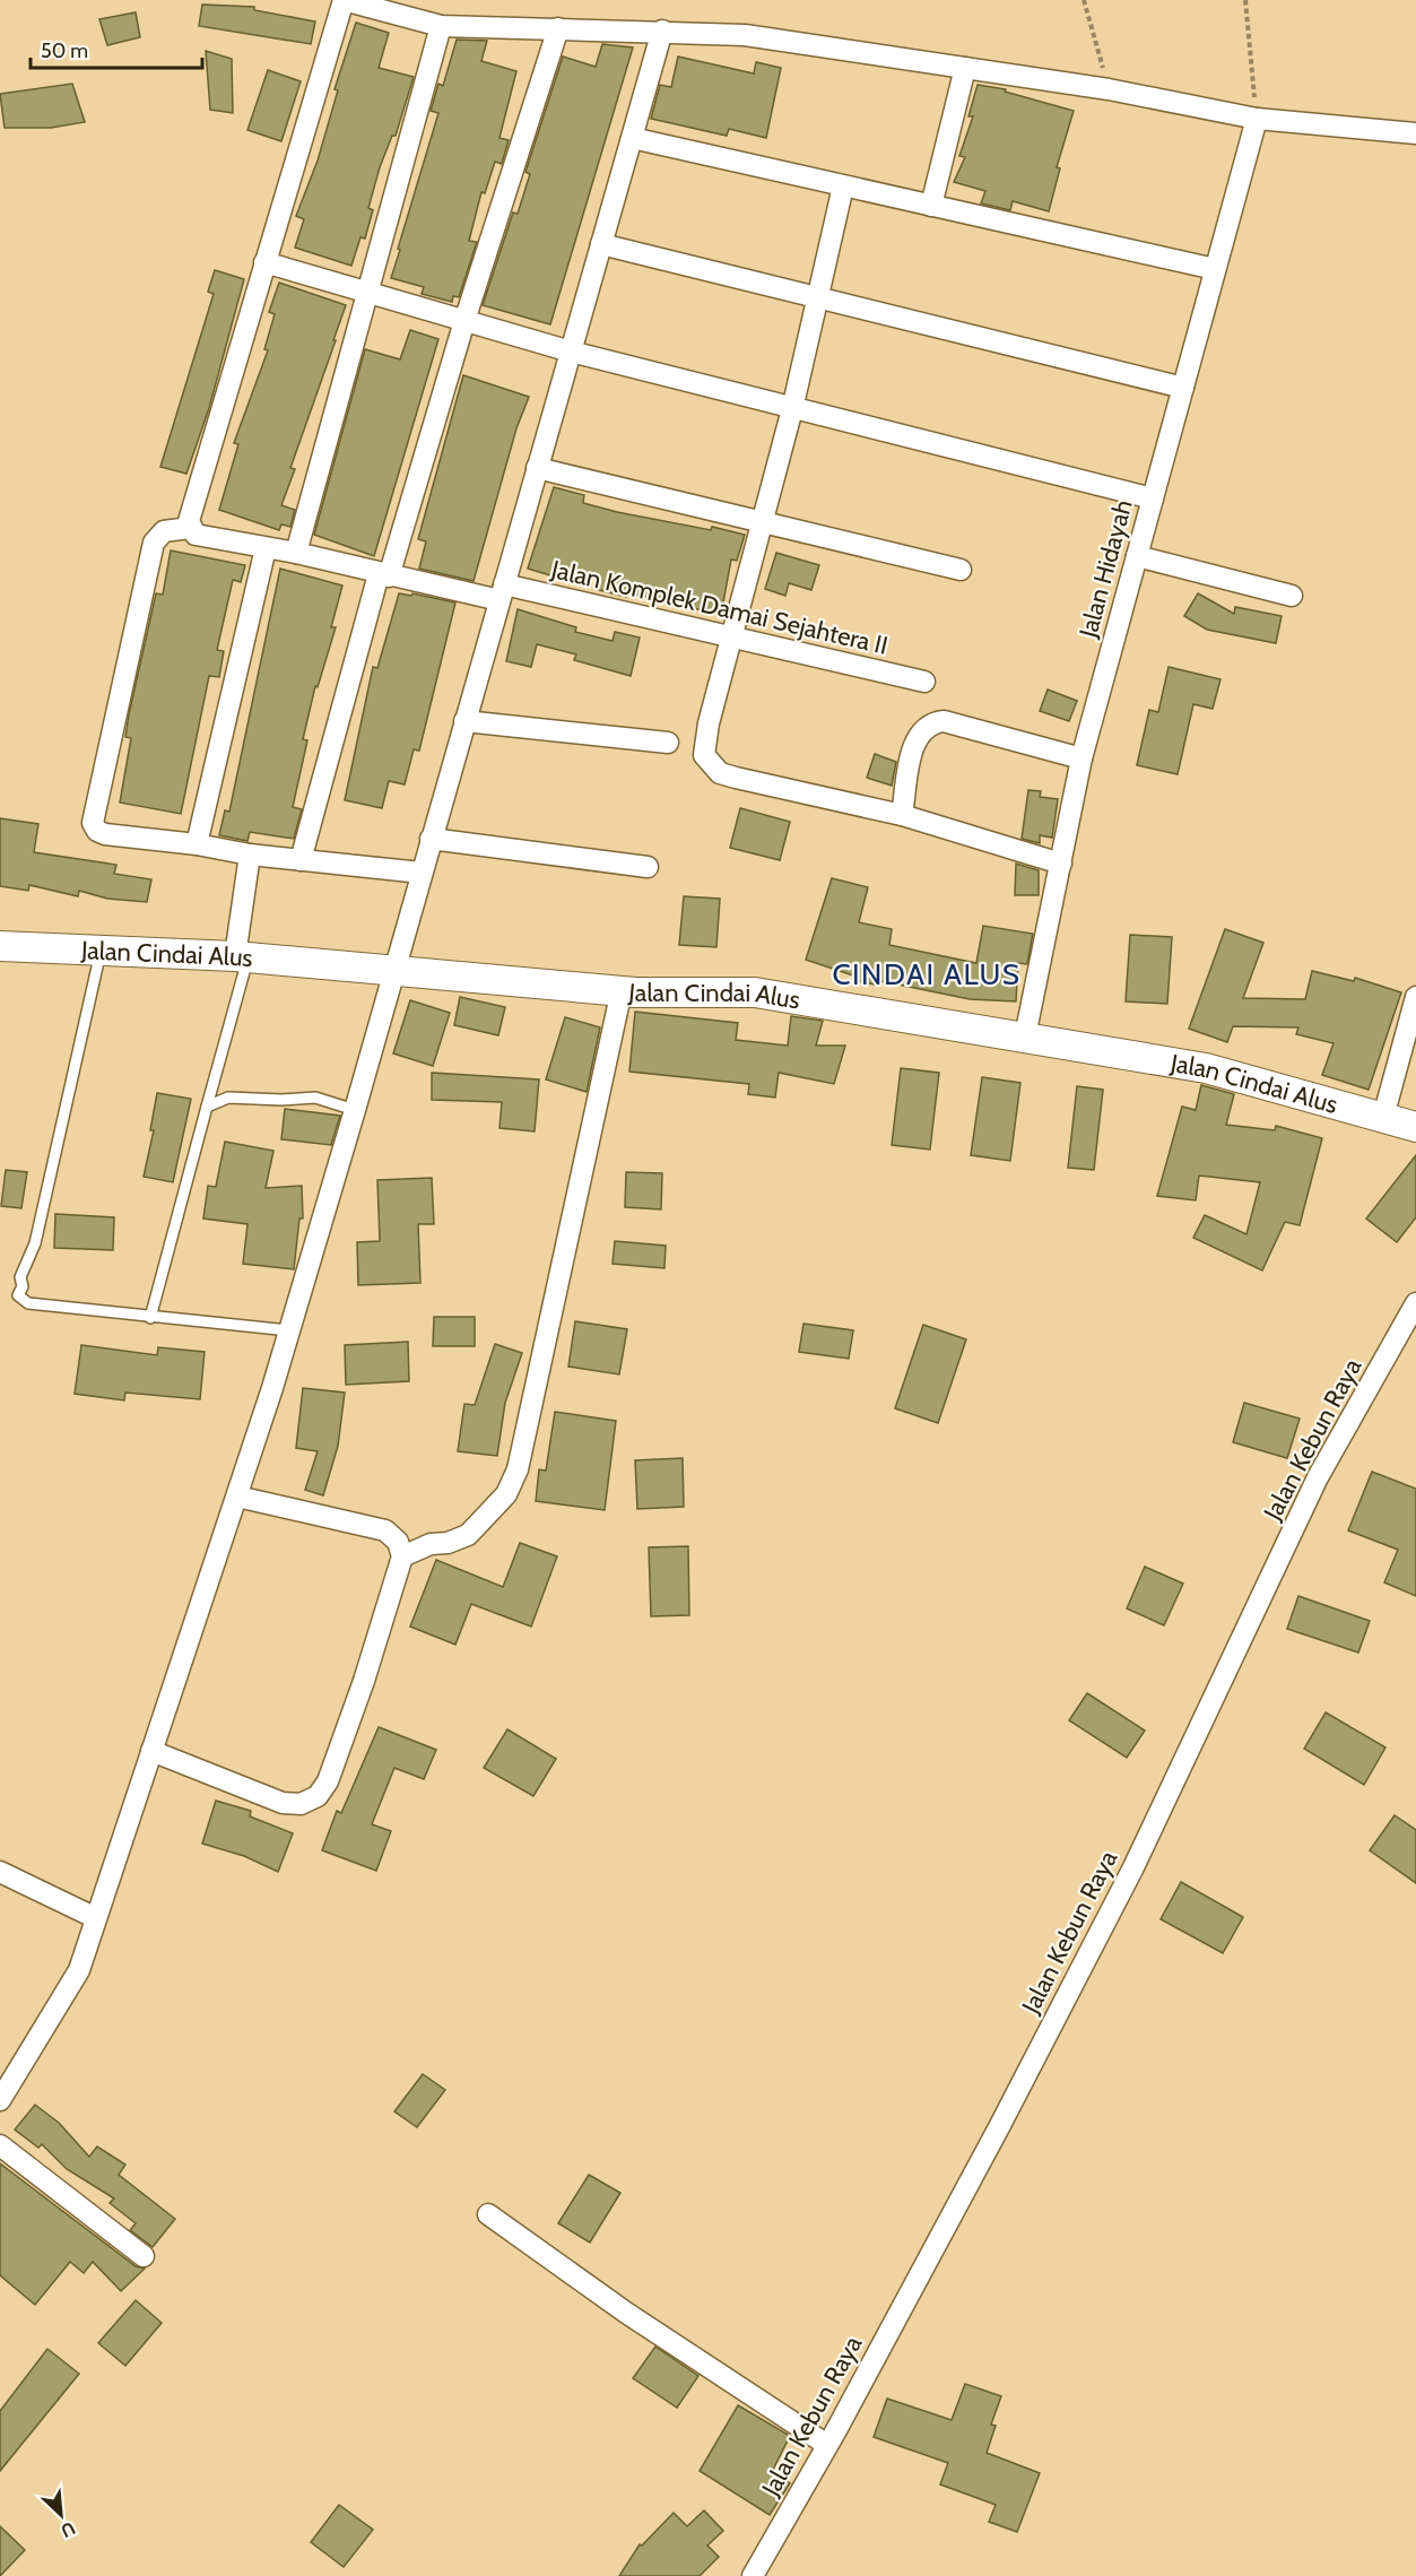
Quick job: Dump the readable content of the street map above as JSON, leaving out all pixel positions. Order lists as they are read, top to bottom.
{
  "streets": {
    "street": [
      "Jalan Hidayah",
      "Jalan Komplek Damai Sejahtera II",
      "Jalan Cindai Alus",
      "Jalan Kebun Raya"
    ]
  },
  "crossings": [
    ["Jalan Hidayah", "Jalan Cindai Alus"]
  ],
  "districts": ["CINDAI ALUS"],
  "scale_bar": "50 m",
  "north": "bottom right"
}
